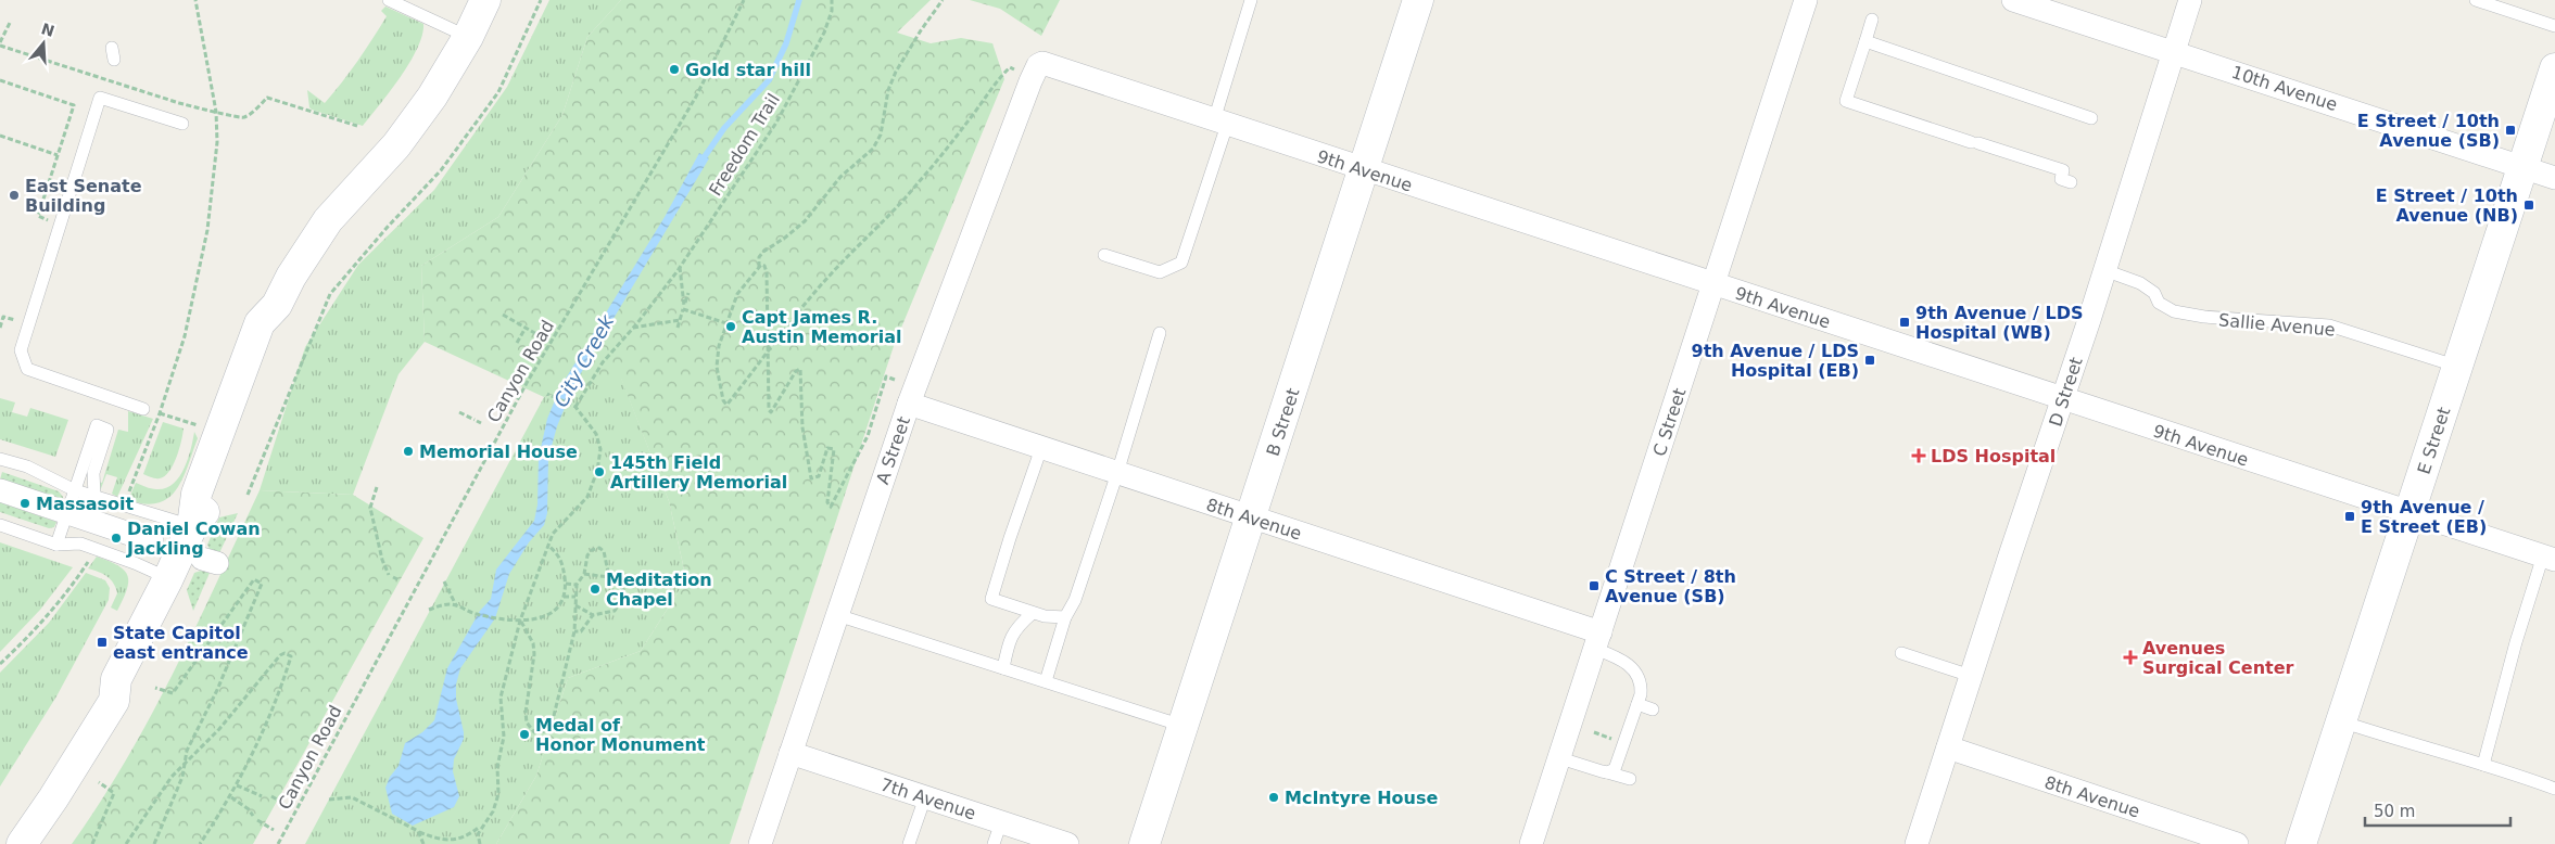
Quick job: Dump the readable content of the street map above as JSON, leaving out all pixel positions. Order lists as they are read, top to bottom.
{
  "streets": {
    "street": [
      "10th Avenue",
      "9th Avenue",
      "D Street",
      "B Street",
      "C Street",
      "E Street",
      "A Street",
      "8th Avenue",
      "7th Avenue"
    ],
    "lane": ["Sallie Avenue"],
    "path": ["Freedom Trail", "Canyon Road"]
  },
  "crossings": [
    ["10th Avenue", "D Street"],
    ["10th Avenue", "E Street"],
    ["9th Avenue", "D Street"],
    ["9th Avenue", "B Street"],
    ["9th Avenue", "C Street"],
    ["9th Avenue", "E Street"],
    ["9th Avenue", "A Street"],
    ["Sallie Avenue", "D Street"],
    ["Sallie Avenue", "E Street"],
    ["D Street", "8th Avenue"],
    ["B Street", "8th Avenue"],
    ["C Street", "8th Avenue"],
    ["A Street", "8th Avenue"],
    ["A Street", "7th Avenue"]
  ],
  "water": ["City Creek"],
  "places": {
    "other": [
      "Gold star hill",
      "East Senate Building",
      "Capt James R. Austin Memorial",
      "Memorial House",
      "145th Field Artillery Memorial",
      "Massasoit",
      "Daniel Cowan Jackling",
      "Meditation Chapel",
      "Medal of Honor Monument",
      "McIntyre House"
    ],
    "transit": [
      "E Street / 10th Avenue (SB)",
      "E Street / 10th Avenue (NB)",
      "9th Avenue / LDS Hospital (WB)",
      "9th Avenue / LDS Hospital (EB)",
      "9th Avenue / E Street (EB)",
      "C Street / 8th Avenue (SB)",
      "State Capitol east entrance"
    ],
    "health": ["LDS Hospital", "Avenues Surgical Center"]
  },
  "scale_bar": "50 m",
  "north": "top"
}
